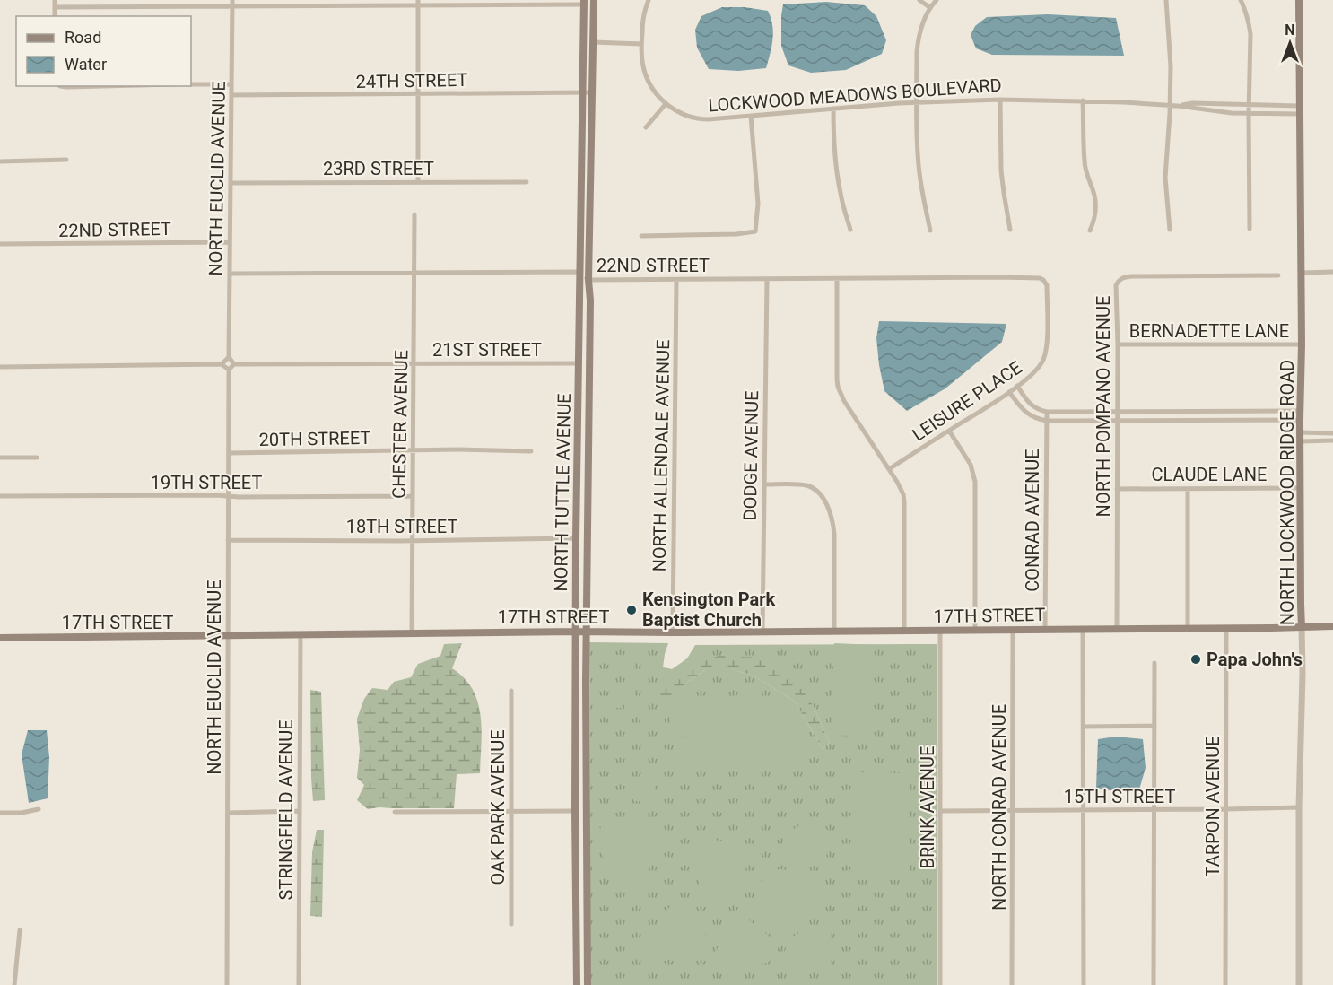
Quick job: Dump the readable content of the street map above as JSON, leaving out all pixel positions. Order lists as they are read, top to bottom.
{
  "streets": {
    "main road": ["NORTH TUTTLE AVENUE", "NORTH LOCKWOOD RIDGE ROAD", "17TH STREET"],
    "street": [
      "24TH STREET",
      "LOCKWOOD MEADOWS BOULEVARD",
      "23RD STREET",
      "NORTH EUCLID AVENUE",
      "22ND STREET",
      "BERNADETTE LANE",
      "21ST STREET",
      "LEISURE PLACE",
      "NORTH POMPANO AVENUE",
      "CHESTER AVENUE",
      "20TH STREET",
      "NORTH ALLENDALE AVENUE",
      "DODGE AVENUE",
      "CLAUDE LANE",
      "19TH STREET",
      "CONRAD AVENUE",
      "18TH STREET",
      "15TH STREET",
      "TARPON AVENUE",
      "OAK PARK AVENUE",
      "BRINK AVENUE",
      "NORTH CONRAD AVENUE",
      "STRINGFIELD AVENUE"
    ]
  },
  "crossings": [
    ["24TH STREET", "NORTH EUCLID AVENUE"],
    ["24TH STREET", "NORTH TUTTLE AVENUE"],
    ["LOCKWOOD MEADOWS BOULEVARD", "NORTH LOCKWOOD RIDGE ROAD"],
    ["23RD STREET", "NORTH EUCLID AVENUE"],
    ["NORTH EUCLID AVENUE", "22ND STREET"],
    ["NORTH EUCLID AVENUE", "20TH STREET"],
    ["NORTH EUCLID AVENUE", "19TH STREET"],
    ["NORTH EUCLID AVENUE", "18TH STREET"],
    ["NORTH EUCLID AVENUE", "17TH STREET"],
    ["22ND STREET", "LEISURE PLACE"],
    ["22ND STREET", "CHESTER AVENUE"],
    ["22ND STREET", "NORTH ALLENDALE AVENUE"],
    ["22ND STREET", "DODGE AVENUE"],
    ["22ND STREET", "NORTH TUTTLE AVENUE"],
    ["BERNADETTE LANE", "NORTH POMPANO AVENUE"],
    ["BERNADETTE LANE", "NORTH LOCKWOOD RIDGE ROAD"],
    ["21ST STREET", "CHESTER AVENUE"],
    ["21ST STREET", "NORTH TUTTLE AVENUE"],
    ["NORTH POMPANO AVENUE", "CLAUDE LANE"],
    ["NORTH POMPANO AVENUE", "17TH STREET"],
    ["CHESTER AVENUE", "20TH STREET"],
    ["CHESTER AVENUE", "19TH STREET"],
    ["CHESTER AVENUE", "18TH STREET"],
    ["CHESTER AVENUE", "17TH STREET"],
    ["NORTH ALLENDALE AVENUE", "17TH STREET"],
    ["DODGE AVENUE", "17TH STREET"],
    ["CLAUDE LANE", "NORTH LOCKWOOD RIDGE ROAD"],
    ["NORTH TUTTLE AVENUE", "18TH STREET"],
    ["NORTH TUTTLE AVENUE", "17TH STREET"],
    ["NORTH LOCKWOOD RIDGE ROAD", "17TH STREET"],
    ["NORTH LOCKWOOD RIDGE ROAD", "15TH STREET"],
    ["CONRAD AVENUE", "17TH STREET"],
    ["17TH STREET", "TARPON AVENUE"],
    ["17TH STREET", "BRINK AVENUE"],
    ["17TH STREET", "NORTH CONRAD AVENUE"],
    ["17TH STREET", "STRINGFIELD AVENUE"],
    ["15TH STREET", "TARPON AVENUE"],
    ["15TH STREET", "BRINK AVENUE"],
    ["15TH STREET", "NORTH CONRAD AVENUE"]
  ],
  "places": ["Kensington Park Baptist Church", "Papa John's"],
  "legend": ["Road", "Water"],
  "north": "top"
}
